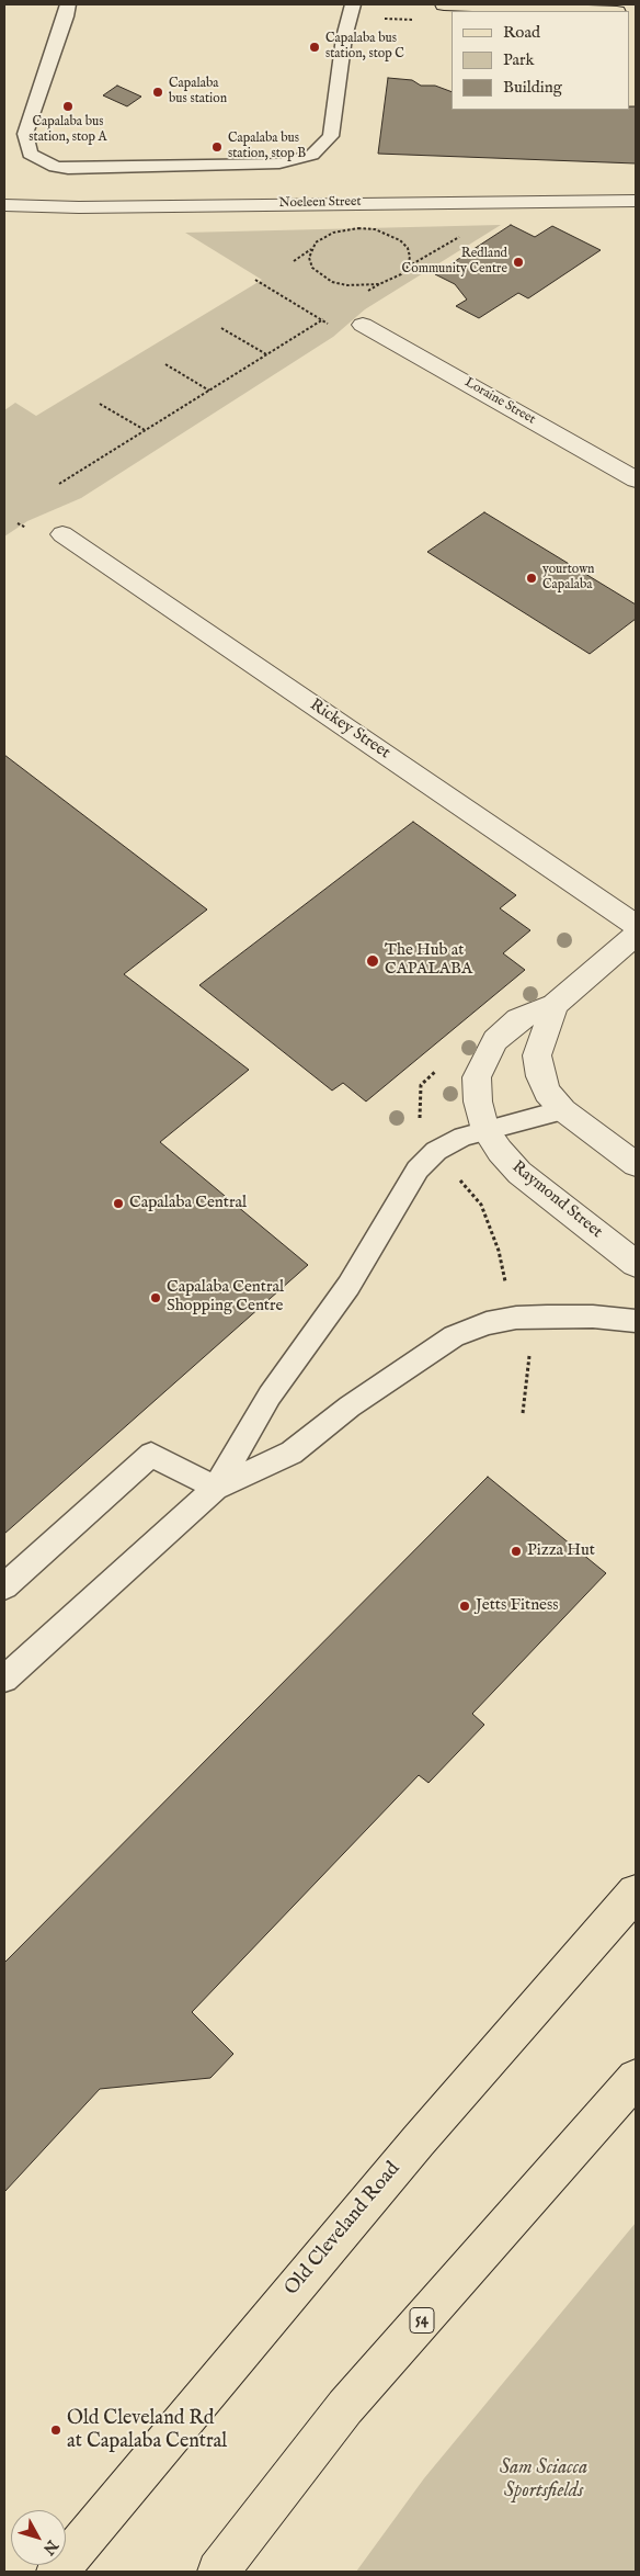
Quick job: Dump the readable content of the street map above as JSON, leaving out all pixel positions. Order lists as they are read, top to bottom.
{
  "streets": {
    "main road": ["Old Cleveland Road", "54"],
    "street": [
      "Noeleen Street",
      "Loraine Street",
      "Rickey Street",
      "Raymond Street"
    ]
  },
  "parks": ["Sam Sciacca Sportsfields"],
  "places": [
    "Capalaba bus station, stop C",
    "Capalaba bus station",
    "Capalaba bus station, stop A",
    "Capalaba bus station, stop B",
    "Redland Community Centre",
    "yourtown Capalaba",
    "The Hub at CAPALABA",
    "Capalaba Central",
    "Capalaba Central Shopping Centre",
    "Pizza Hut",
    "Jetts Fitness",
    "Old Cleveland Rd at Capalaba Central"
  ],
  "legend": ["Road", "Park", "Building"],
  "north": "bottom right"
}
